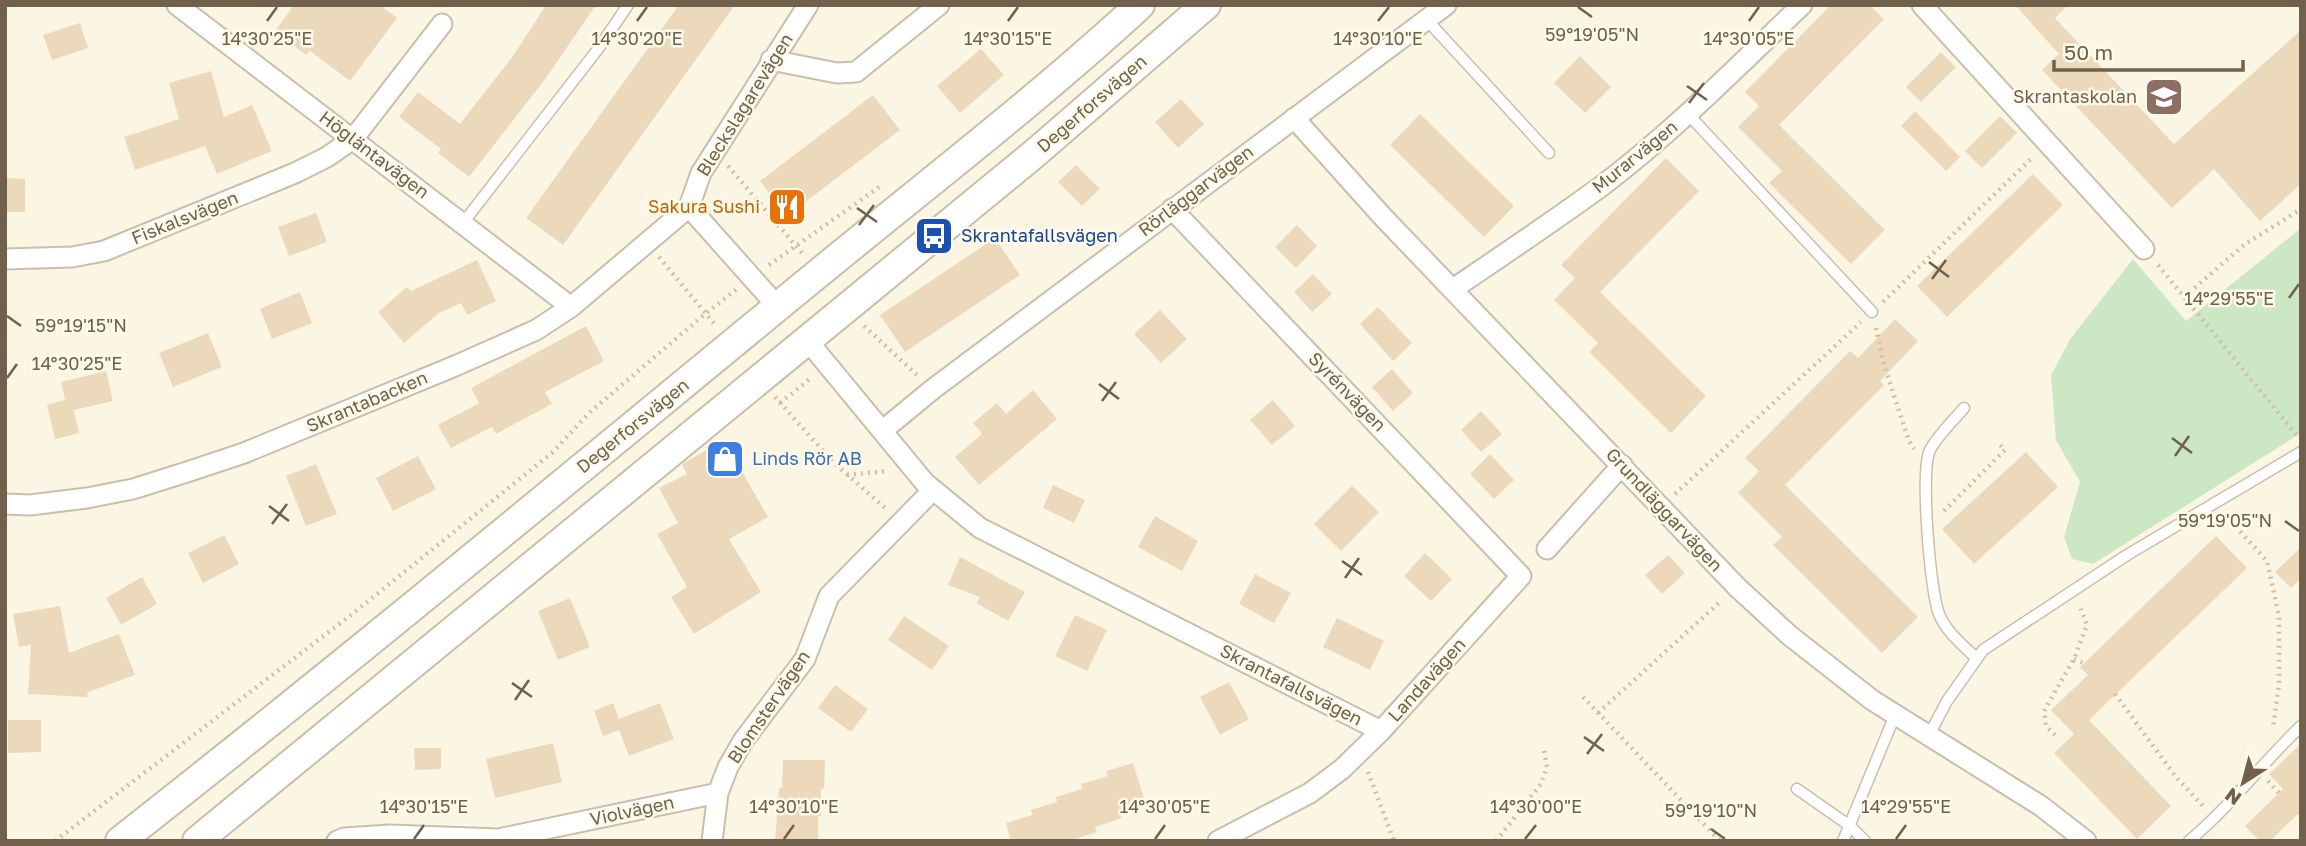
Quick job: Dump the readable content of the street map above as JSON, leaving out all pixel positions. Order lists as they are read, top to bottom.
{
  "streets": {
    "main road": ["Degerforsvägen"],
    "street": [
      "Bleckslagarevägen",
      "Högläntavägen",
      "Murarvägen",
      "Rörläggarvägen",
      "Fiskalsvägen",
      "Syrénvägen",
      "Skrantabacken",
      "Grundläggarvägen",
      "Landavägen",
      "Skrantafallsvägen",
      "Blomstervägen",
      "Violvägen"
    ]
  },
  "crossings": [
    ["Degerforsvägen", "Skrantafallsvägen"],
    ["Bleckslagarevägen", "Skrantabacken"],
    ["Högläntavägen", "Fiskalsvägen"],
    ["Högläntavägen", "Skrantabacken"],
    ["Murarvägen", "Grundläggarvägen"],
    ["Rörläggarvägen", "Syrénvägen"],
    ["Rörläggarvägen", "Grundläggarvägen"],
    ["Rörläggarvägen", "Skrantafallsvägen"],
    ["Syrénvägen", "Landavägen"],
    ["Landavägen", "Skrantafallsvägen"],
    ["Skrantafallsvägen", "Blomstervägen"],
    ["Blomstervägen", "Violvägen"]
  ],
  "places": {
    "school or university": ["Skrantaskolan"],
    "restaurant": ["Sakura Sushi"],
    "bus stop": ["Skrantafallsvägen"],
    "shop": ["Linds Rör AB"]
  },
  "scale_bar": "50 m",
  "north": "bottom left",
  "coordinates": [
    "59°19'05\"N",
    "14°30'25\"E",
    "14°30'20\"E",
    "14°30'15\"E",
    "14°30'10\"E",
    "14°30'05\"E",
    "14°29'55\"E",
    "59°19'15\"N",
    "14°30'00\"E",
    "59°19'10\"N"
  ]
}
